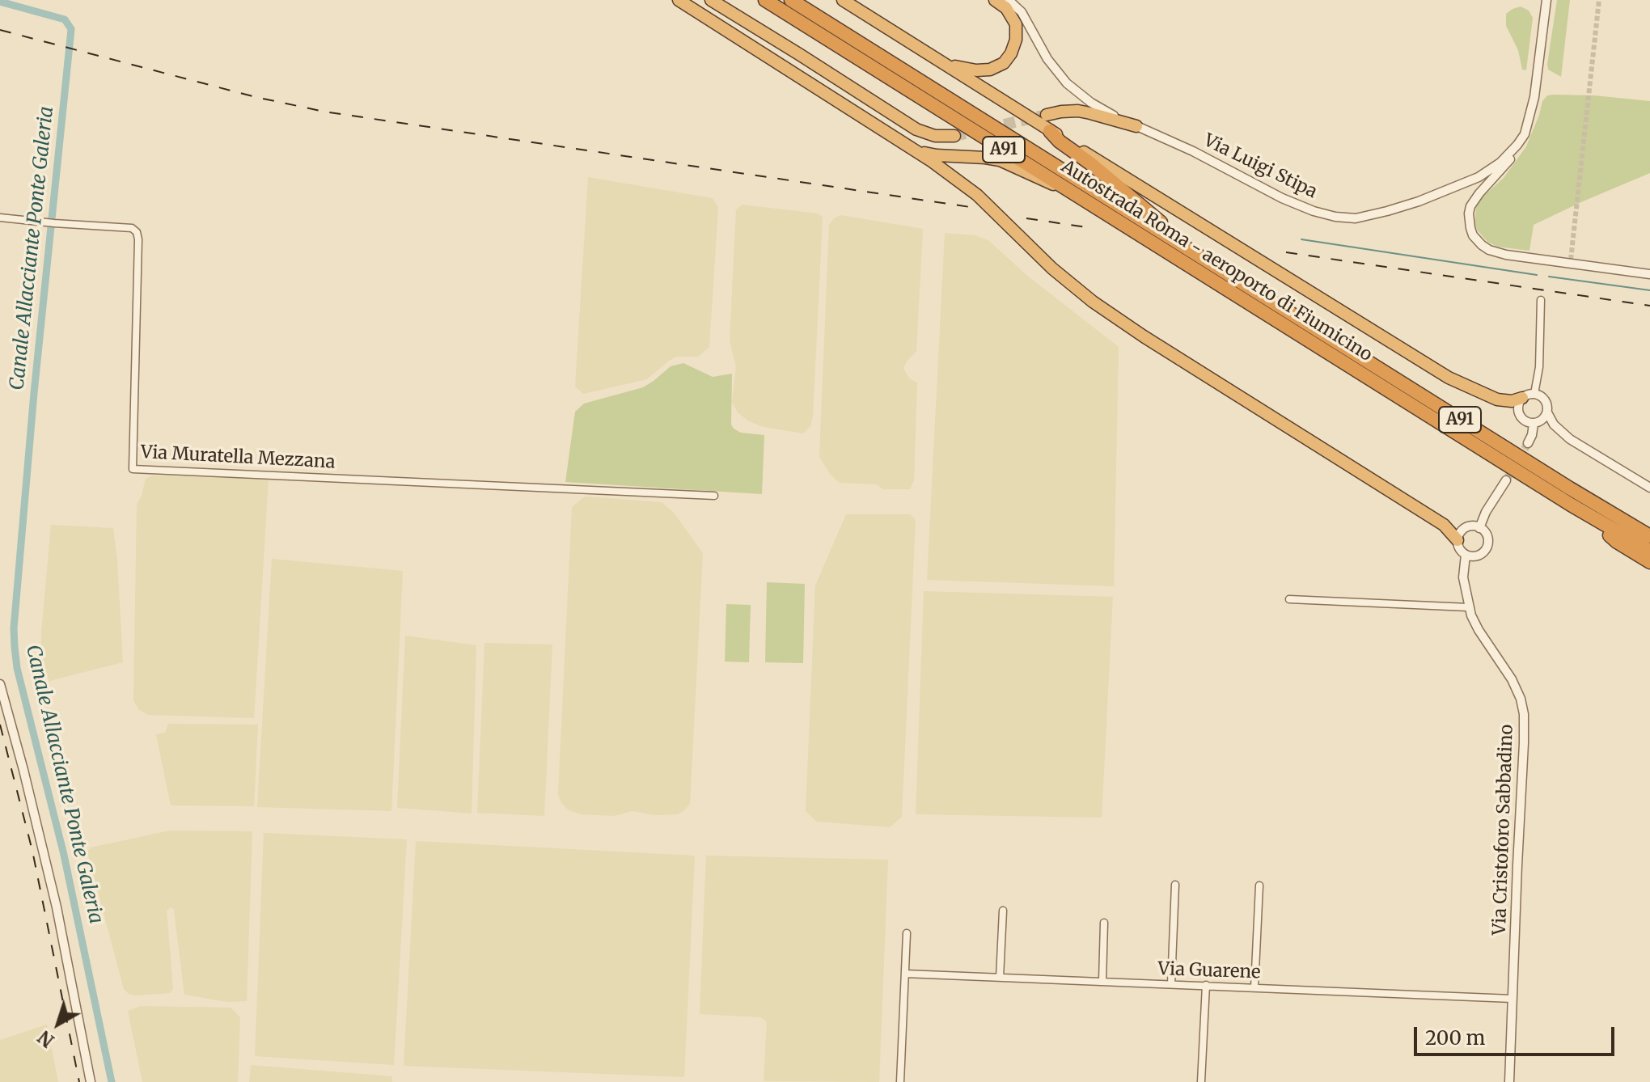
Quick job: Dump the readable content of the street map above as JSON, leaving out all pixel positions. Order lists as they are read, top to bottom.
{
  "streets": {
    "highway": ["A91", "Autostrada Roma - aeroporto di Fiumicino"],
    "street": [
      "Via Luigi Stipa",
      "Via Muratella Mezzana",
      "Via Cristoforo Sabbadino",
      "Via Guarene"
    ]
  },
  "crossings": [
    ["Via Cristoforo Sabbadino", "Via Guarene"]
  ],
  "water": ["Canale Allacciante Ponte Galeria"],
  "scale_bar": "200 m",
  "north": "bottom left"
}
